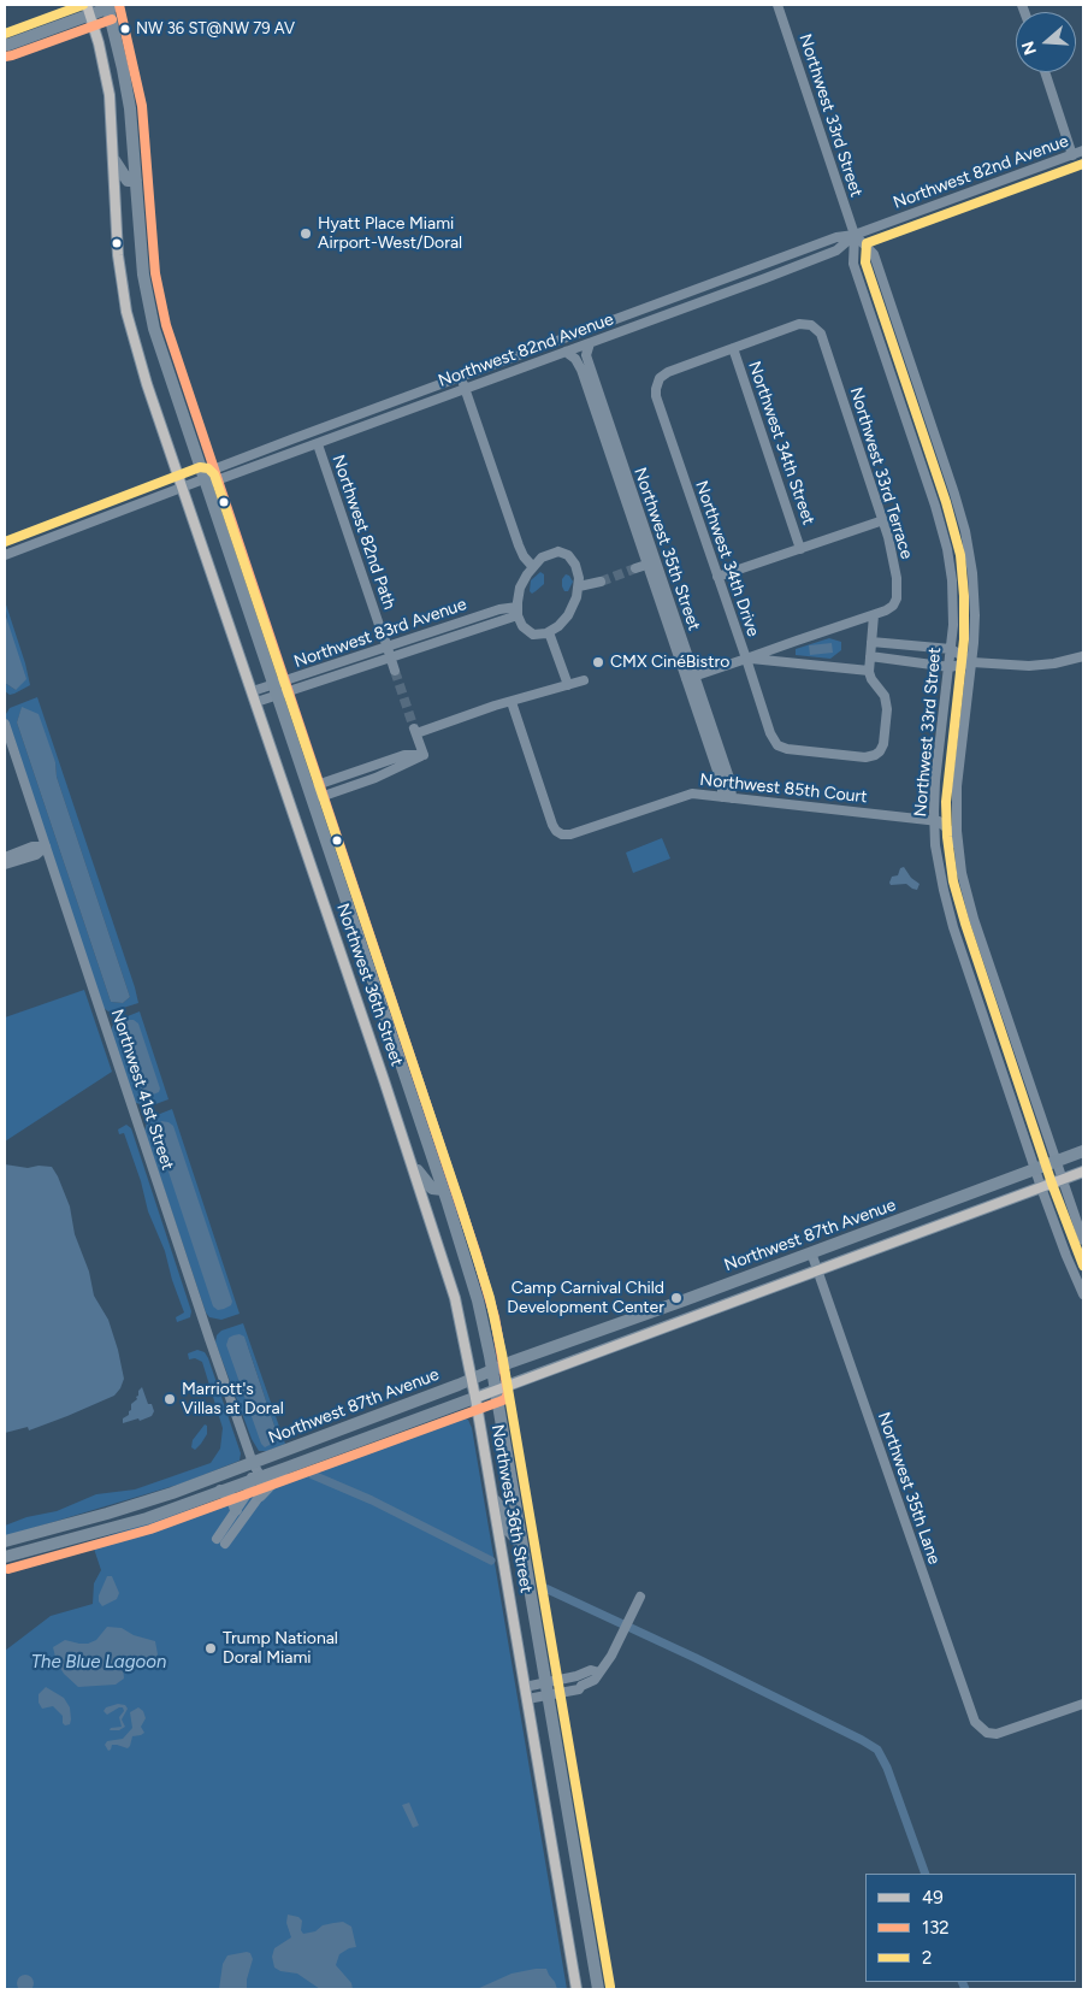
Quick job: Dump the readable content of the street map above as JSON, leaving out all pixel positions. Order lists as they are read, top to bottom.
{
  "streets": {
    "main road": ["Northwest 36th Street", "Northwest 87th Avenue"],
    "street": [
      "Northwest 33rd Street",
      "Northwest 82nd Avenue",
      "Northwest 34th Street",
      "Northwest 33rd Terrace",
      "Northwest 82nd Path",
      "Northwest 35th Street",
      "Northwest 34th Drive",
      "Northwest 83rd Avenue",
      "Northwest 85th Court",
      "Northwest 41st Street",
      "Northwest 35th Lane"
    ]
  },
  "crossings": [
    ["Northwest 33rd Street", "Northwest 82nd Avenue"],
    ["Northwest 33rd Street", "Northwest 85th Court"],
    ["Northwest 33rd Street", "Northwest 87th Avenue"],
    ["Northwest 82nd Avenue", "Northwest 82nd Path"],
    ["Northwest 82nd Avenue", "Northwest 35th Street"],
    ["Northwest 82nd Avenue", "Northwest 36th Street"],
    ["Northwest 34th Street", "Northwest 33rd Terrace"],
    ["Northwest 34th Street", "Northwest 34th Drive"],
    ["Northwest 33rd Terrace", "Northwest 35th Street"],
    ["Northwest 33rd Terrace", "Northwest 34th Drive"],
    ["Northwest 35th Street", "Northwest 85th Court"],
    ["Northwest 83rd Avenue", "Northwest 36th Street"],
    ["Northwest 36th Street", "Northwest 87th Avenue"],
    ["Northwest 41st Street", "Northwest 87th Avenue"],
    ["Northwest 87th Avenue", "Northwest 35th Lane"]
  ],
  "water": ["The Blue Lagoon"],
  "places": [
    "NW 36 ST@NW 79 AV",
    "Hyatt Place Miami Airport-West/Doral",
    "CMX CinéBistro",
    "Camp Carnival Child Development Center",
    "Marriott's Villas at Doral",
    "Trump National Doral Miami"
  ],
  "lines": ["transit line 49", "transit line 132", "transit line 2"],
  "legend": ["49", "132", "2"],
  "north": "left"
}
